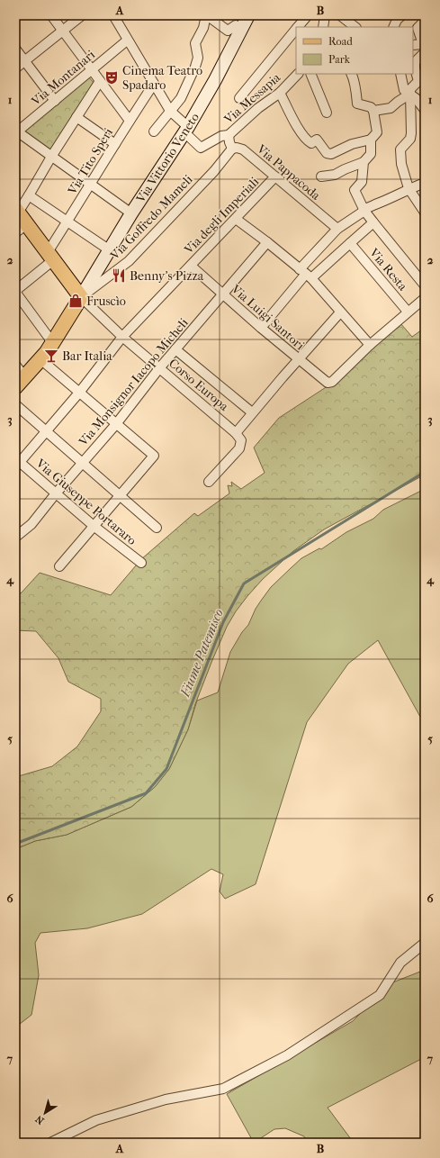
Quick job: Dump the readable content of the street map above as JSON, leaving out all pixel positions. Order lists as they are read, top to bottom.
{
  "streets": {
    "street": [
      "Via Montanari",
      "Via Messapia",
      "Via Vittorio Veneto",
      "Via Tito Speri",
      "Via Pappacoda",
      "Via degli Imperiali",
      "Via Goffredo Mameli",
      "Via Resta",
      "Via Luigi Santori",
      "Via Monsignor Iacopo Micheli",
      "Corso Europa",
      "Via Giuseppe Portararo"
    ]
  },
  "crossings": [
    ["Via Messapia", "Via Vittorio Veneto"],
    ["Via Vittorio Veneto", "Via Goffredo Mameli"],
    ["Via Vittorio Veneto", "Corso Europa"],
    ["Via Pappacoda", "Via degli Imperiali"],
    ["Via Pappacoda", "Via Goffredo Mameli"],
    ["Via degli Imperiali", "Via Luigi Santori"],
    ["Via degli Imperiali", "Corso Europa"],
    ["Via degli Imperiali", "Via Giuseppe Portararo"],
    ["Via Goffredo Mameli", "Corso Europa"],
    ["Via Luigi Santori", "Via Monsignor Iacopo Micheli"],
    ["Via Monsignor Iacopo Micheli", "Corso Europa"],
    ["Via Monsignor Iacopo Micheli", "Via Giuseppe Portararo"]
  ],
  "water": ["Fiume Patemisco"],
  "places": {
    "theatre": ["Cinema Teatro Spadaro"],
    "restaurant": ["Benny's Pizza"],
    "shop": ["Fruscìo"],
    "bar": ["Bar Italia"]
  },
  "legend": ["Road", "Park"],
  "north": "bottom left",
  "grid": {
    "columns": ["A", "B"],
    "rows": [
      "1",
      "2",
      "3",
      "4",
      "5",
      "6",
      "7"
    ]
  }
}
